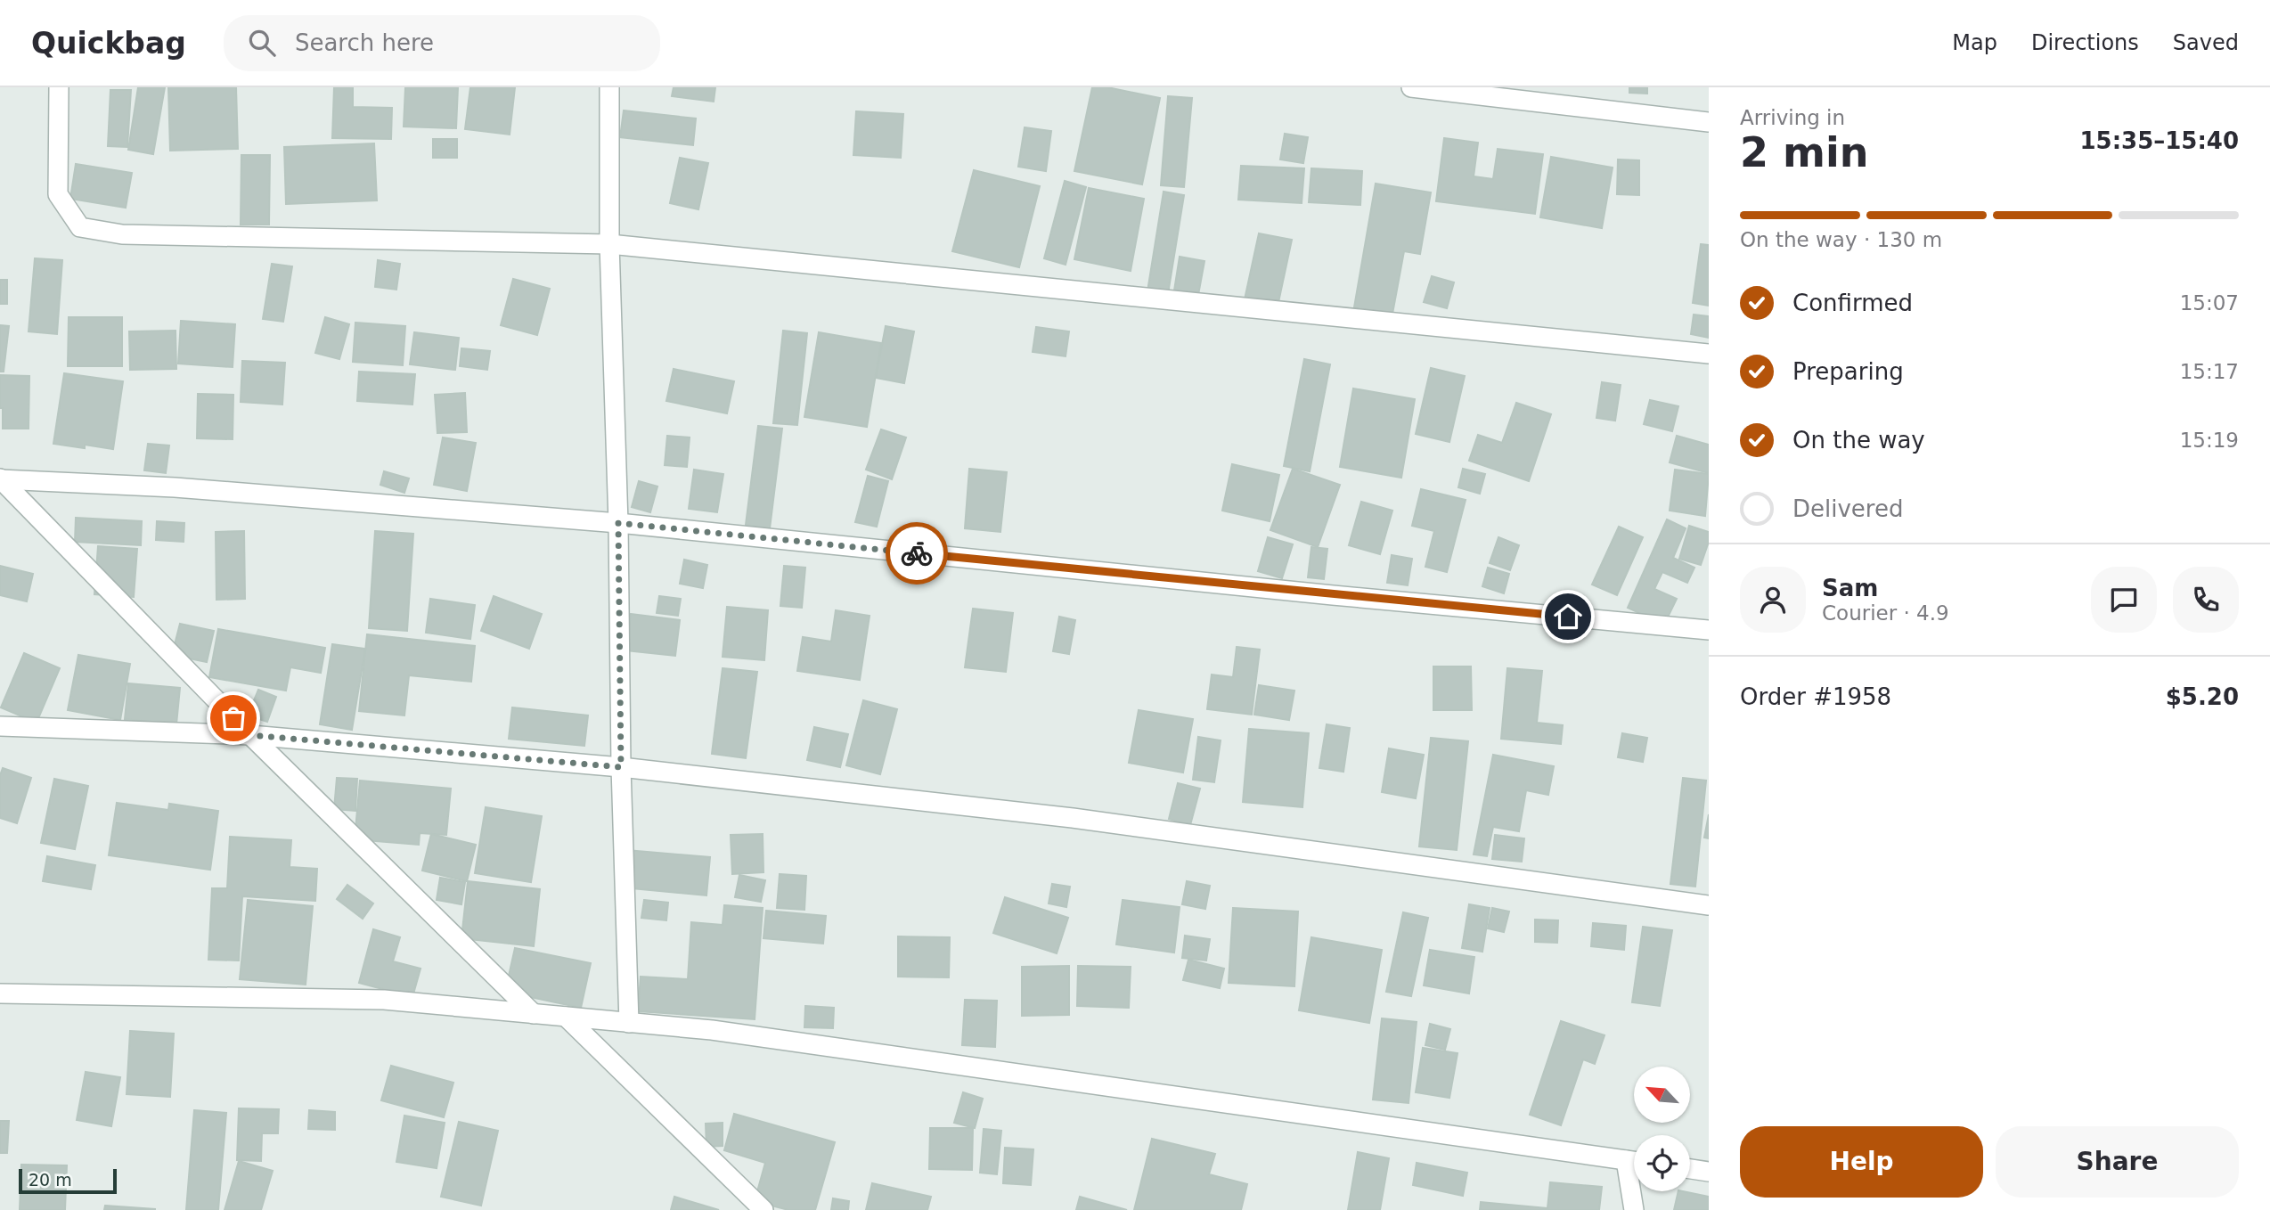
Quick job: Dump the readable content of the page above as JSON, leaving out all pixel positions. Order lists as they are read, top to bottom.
{
  "scale_bar": "20 m",
  "north": "top left",
  "page": {
    "header": "Quickbag",
    "search": "Search here",
    "nav": ["Map", "Directions", "Saved"],
    "heading": ["2 min", "Arriving in", "15:35–15:40"],
    "panel": [
      "Sam",
      "Courier · 4.9",
      "Order #1958",
      "$5.20"
    ],
    "bar": "On the way · 130 m",
    "list": [
      ["Confirmed", "15:07"],
      ["Preparing", "15:17"],
      ["On the way", "15:19"],
      "Delivered"
    ],
    "buttons": ["Help", "Share"],
    "scale": "20 m"
  }
}
